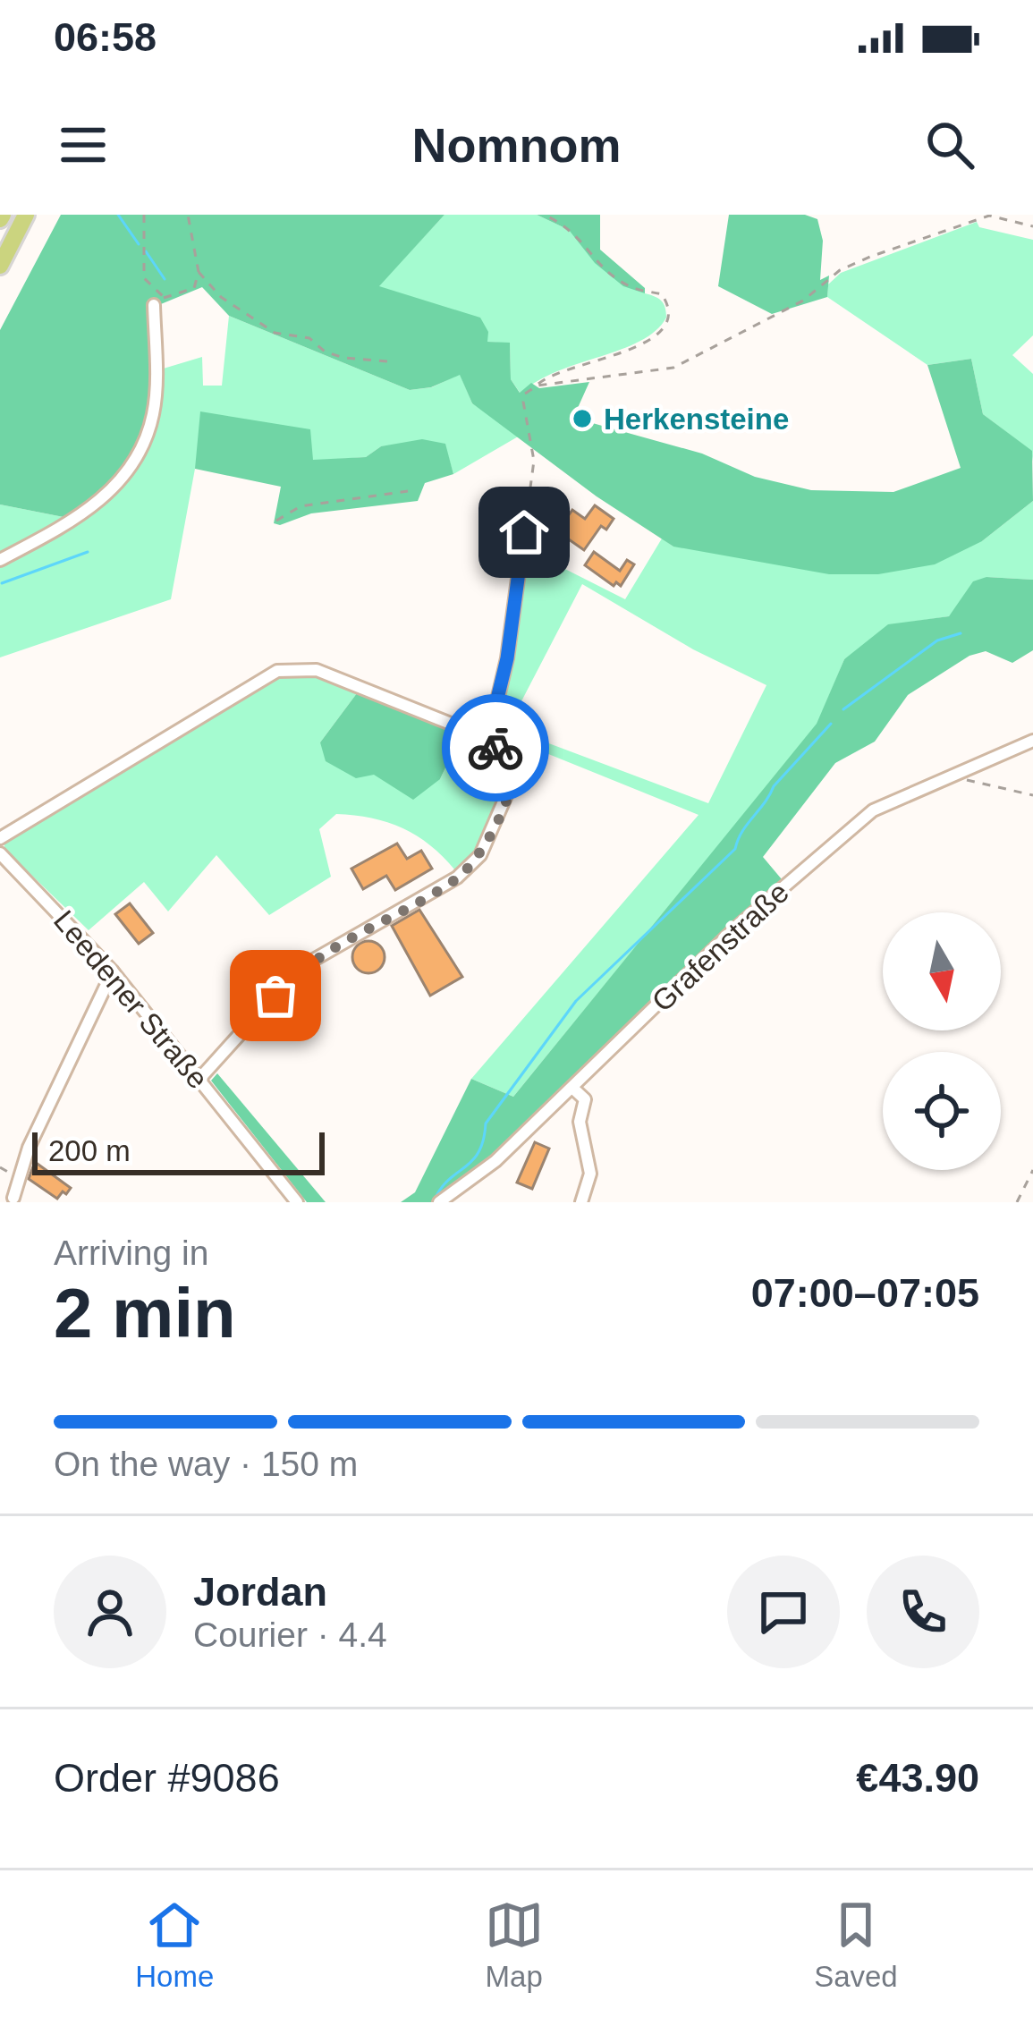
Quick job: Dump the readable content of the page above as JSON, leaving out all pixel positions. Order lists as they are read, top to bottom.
{
  "streets": {
    "street": ["Grafenstraße", "Leedener Straße"]
  },
  "places": ["Herkensteine"],
  "scale_bar": "200 m",
  "north": "bottom",
  "page": {
    "status": "06:58",
    "header": "Nomnom",
    "scale": "200 m",
    "heading": ["2 min", "Arriving in", "07:00–07:05"],
    "panel": [
      "Jordan",
      "Courier · 4.4",
      "Order #9086",
      "€43.90"
    ],
    "bar": "On the way · 150 m",
    "tabs": ["Home", "Map", "Saved"]
  }
}
